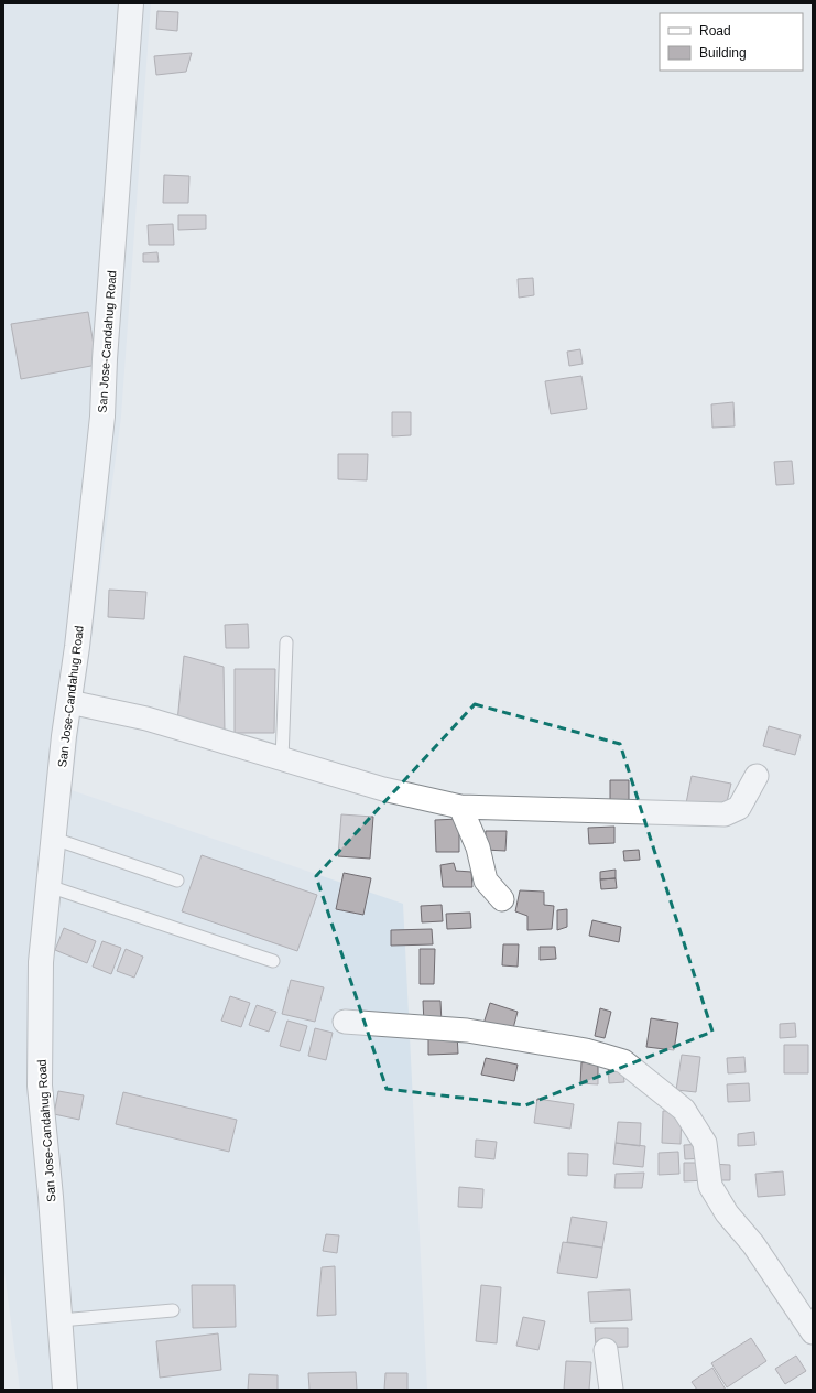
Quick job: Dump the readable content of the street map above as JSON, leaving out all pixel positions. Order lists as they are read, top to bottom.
{
  "streets": {
    "street": ["San Jose-Candahug Road"]
  },
  "legend": ["Road", "Building"]
}
